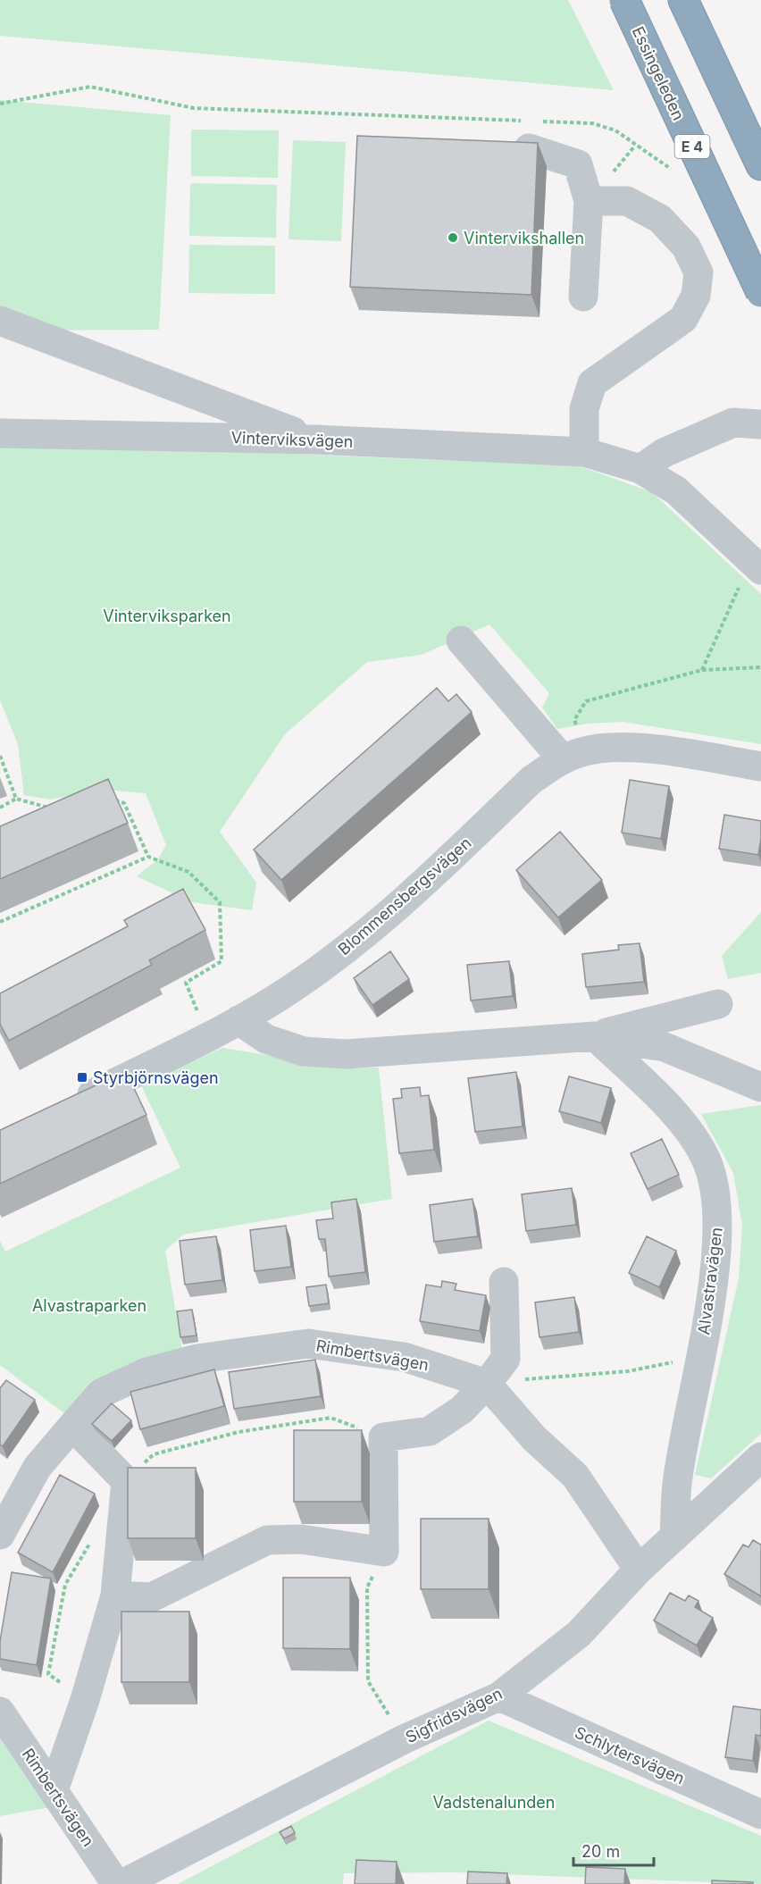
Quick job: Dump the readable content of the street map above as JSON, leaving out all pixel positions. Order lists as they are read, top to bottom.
{
  "streets": {
    "highway": ["Essingeleden", "E 4"],
    "street": [
      "Vinterviksvägen",
      "Blommensbergsvägen",
      "Alvastravägen",
      "Rimbertsvägen",
      "Sigfridsvägen",
      "Schlytersvägen"
    ]
  },
  "crossings": [
    ["Alvastravägen", "Sigfridsvägen"],
    ["Sigfridsvägen", "Schlytersvägen"]
  ],
  "parks": ["Vinterviksparken", "Alvastraparken", "Vadstenalunden"],
  "places": {
    "other": ["Vintervikshallen"],
    "transit": ["Styrbjörnsvägen"]
  },
  "scale_bar": "20 m"
}
